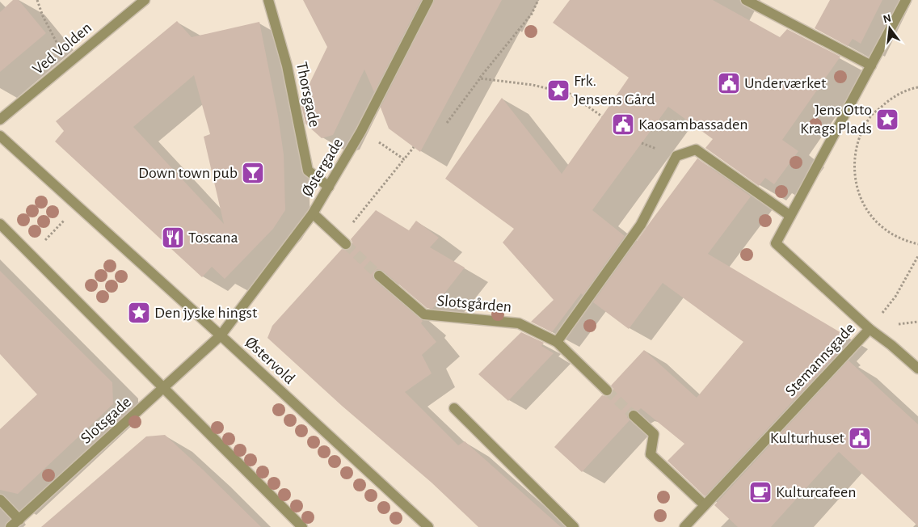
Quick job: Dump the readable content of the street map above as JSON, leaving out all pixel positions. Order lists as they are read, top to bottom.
{
  "streets": {
    "street": [
      "Ved Volden",
      "Thorsgade",
      "Østergade",
      "Slotsgården",
      "Stemannsgade",
      "Østervold",
      "Slotsgade"
    ]
  },
  "crossings": [
    ["Thorsgade", "Østergade"],
    ["Østergade", "Østervold"],
    ["Østergade", "Slotsgade"],
    ["Østervold", "Slotsgade"]
  ],
  "places": {
    "public building": ["Underværket", "Kaosambassaden", "Kulturhuset"],
    "place": ["Frk. Jensens Gård", "Jens Otto Krags Plads", "Den jyske hingst"],
    "bar": ["Down town pub"],
    "restaurant": ["Toscana"],
    "cafe": ["Kulturcafeen"]
  },
  "north": "top"
}
